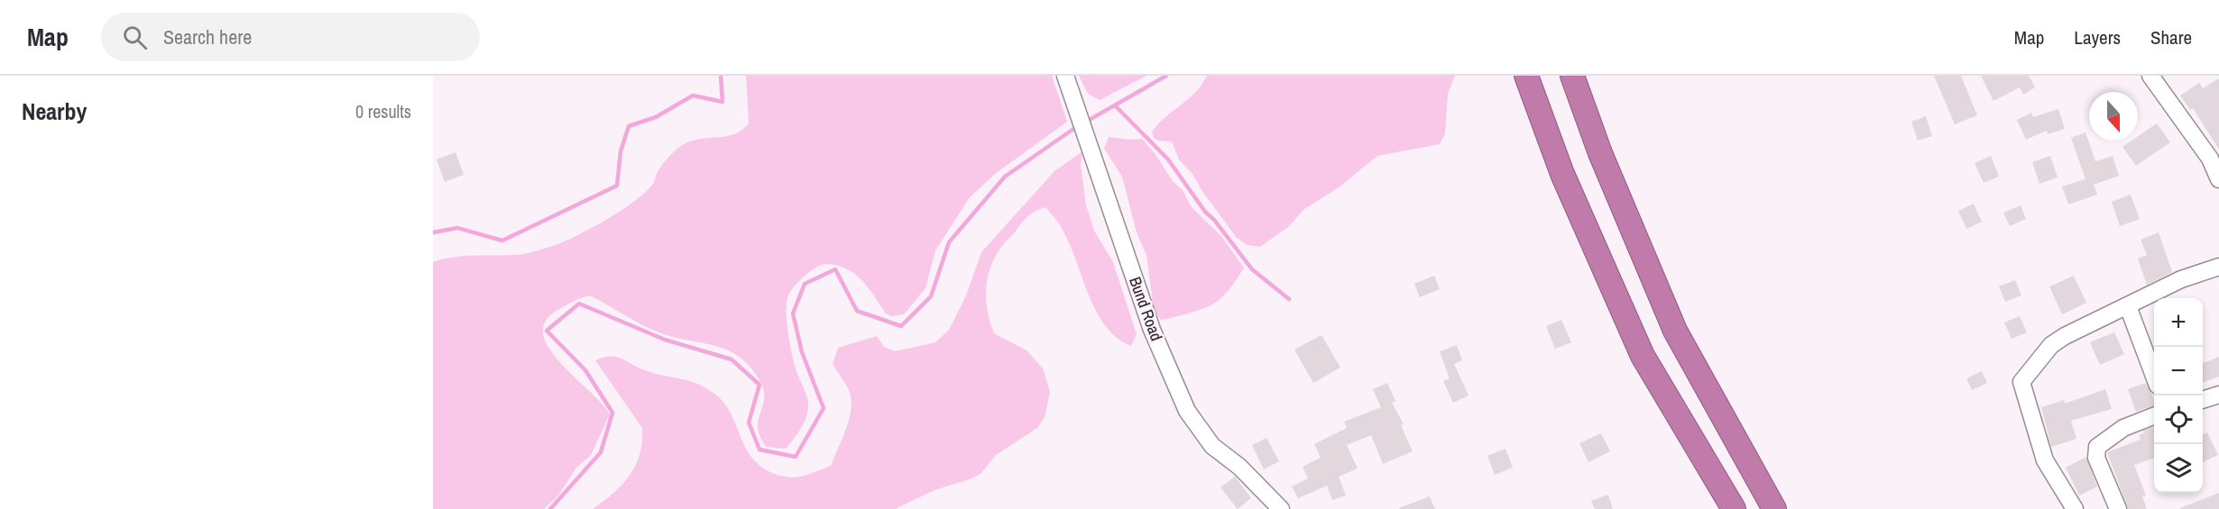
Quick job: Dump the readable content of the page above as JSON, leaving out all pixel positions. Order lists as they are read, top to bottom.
{
  "streets": {
    "street": ["Bund Road"]
  },
  "north": "bottom",
  "page": {
    "header": "Map",
    "search": "Search here",
    "nav": ["Map", "Layers", "Share"],
    "heading": ["Nearby", "0 results"],
    "map_buttons": ["+", "−"]
  }
}
